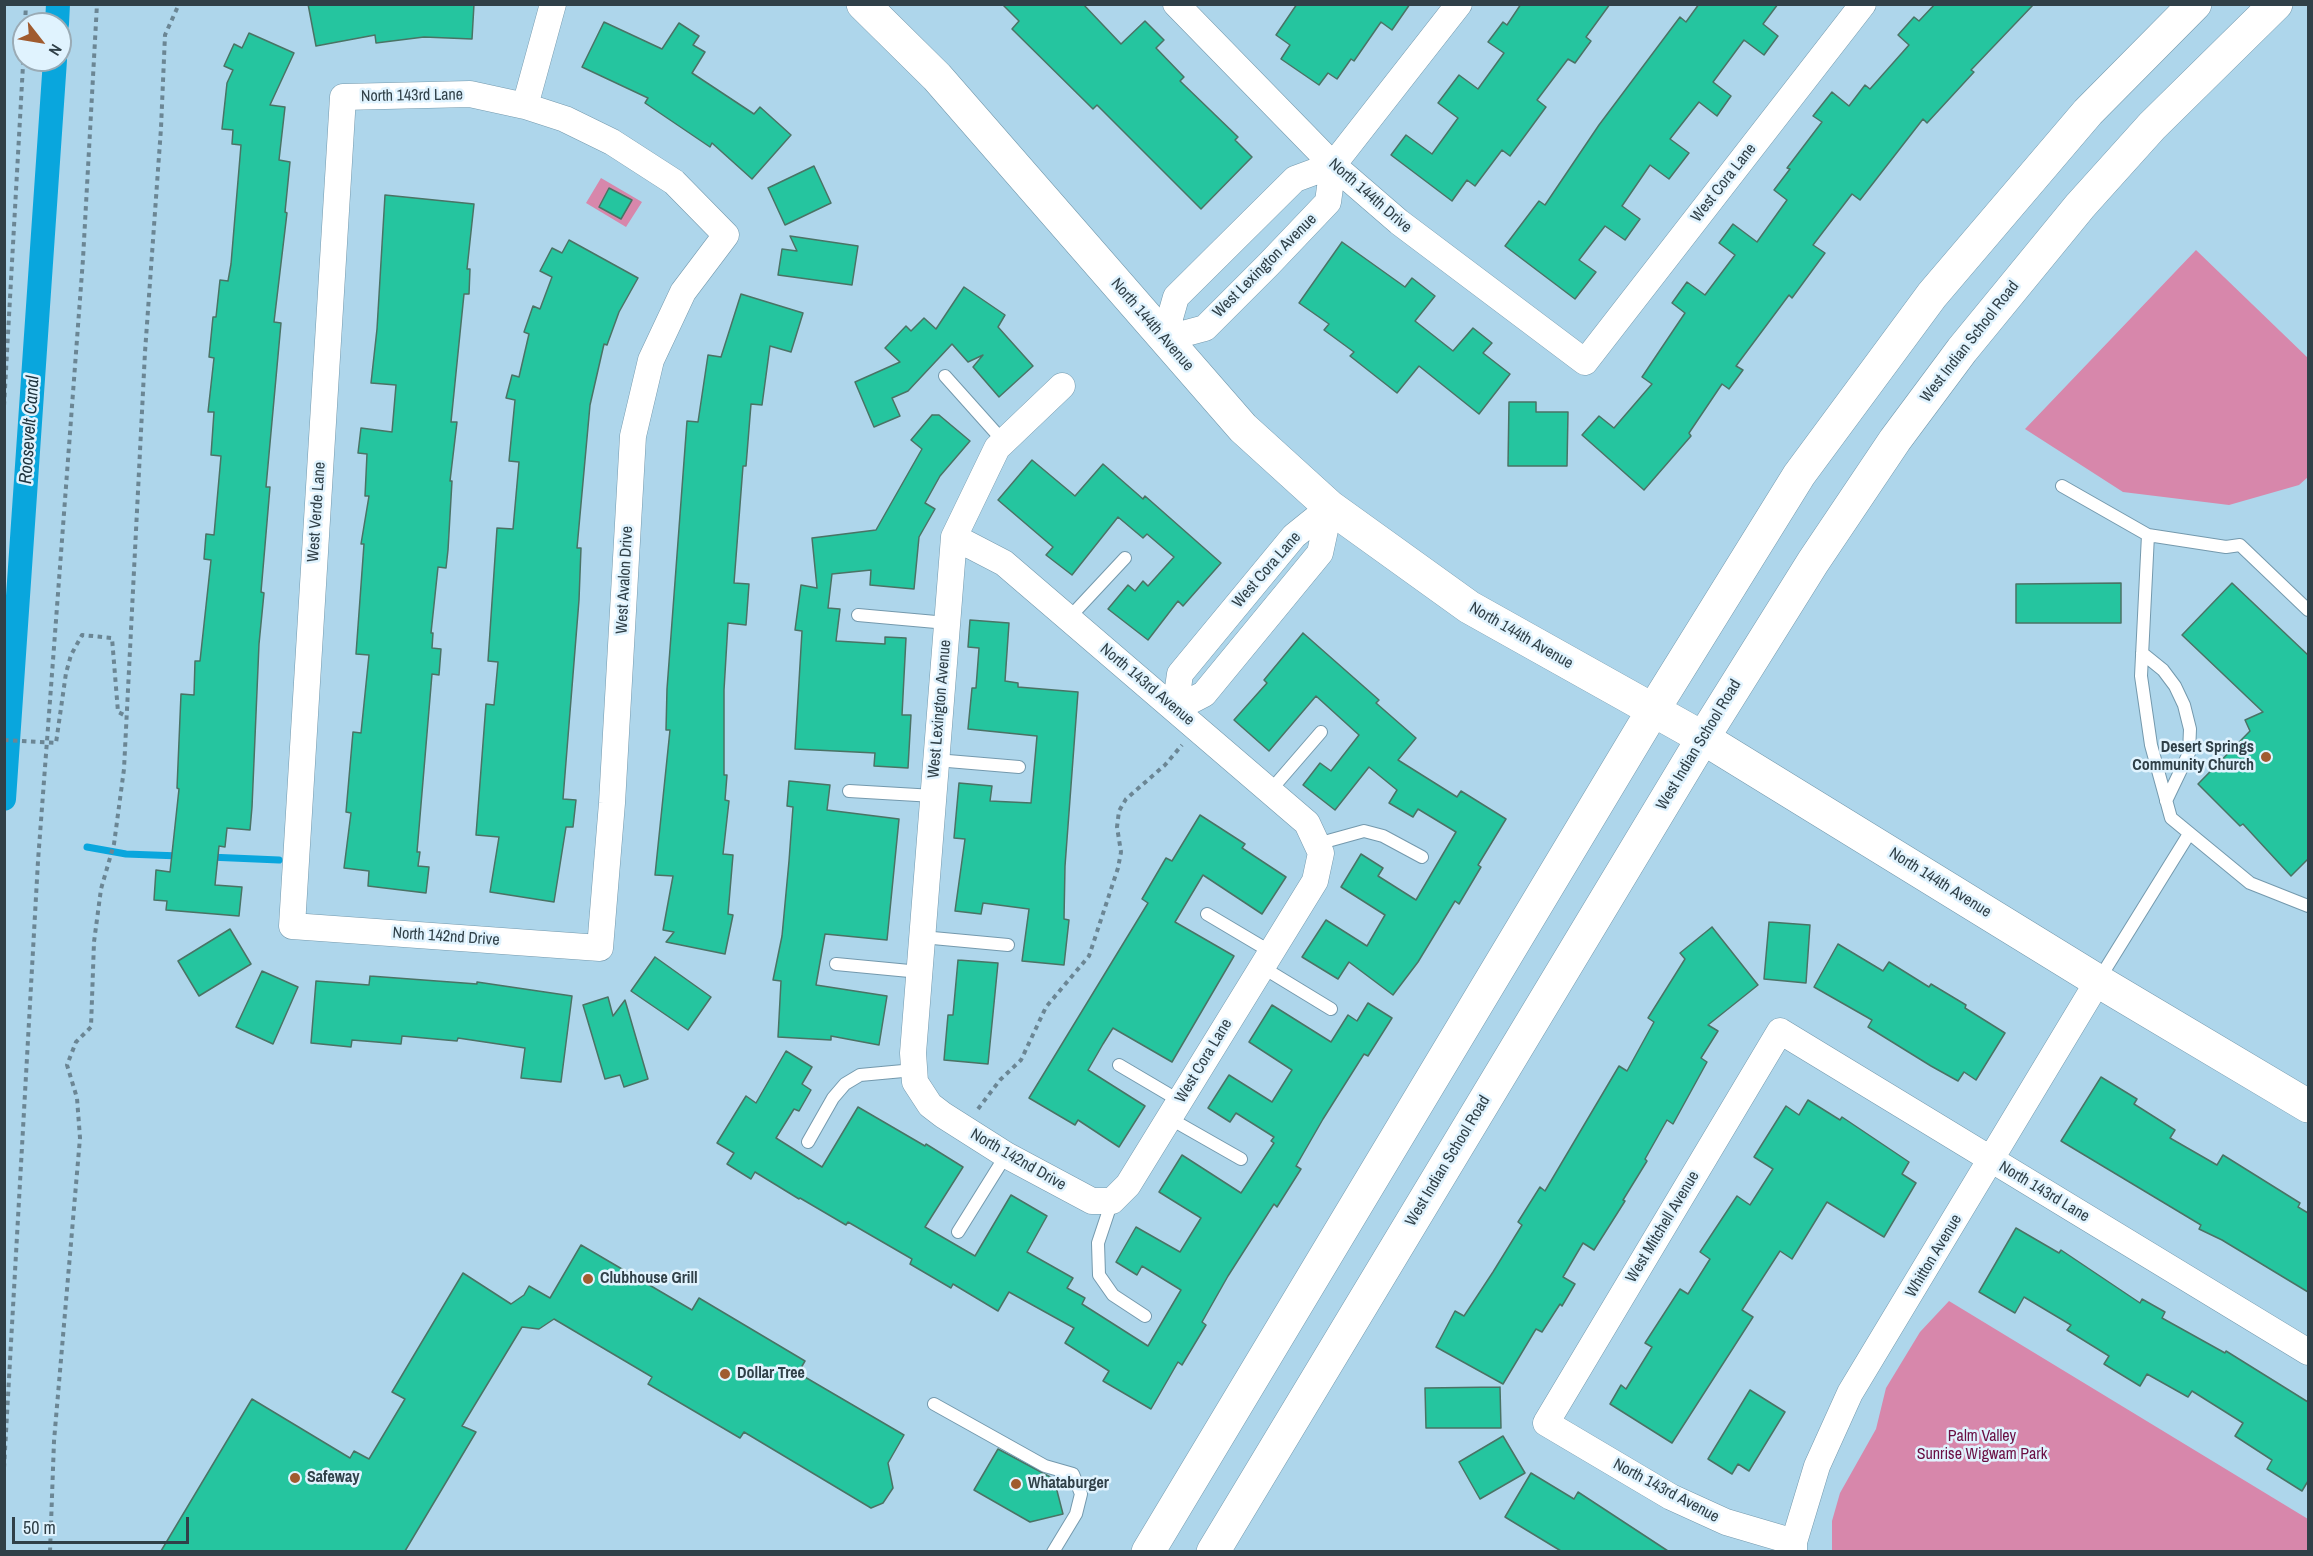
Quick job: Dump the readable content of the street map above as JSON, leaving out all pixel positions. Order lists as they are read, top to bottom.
{
  "streets": {
    "main road": ["North 144th Avenue", "West Indian School Road"],
    "street": [
      "North 143rd Lane",
      "West Cora Lane",
      "North 144th Drive",
      "West Lexington Avenue",
      "West Verde Lane",
      "West Avalon Drive",
      "North 143rd Avenue",
      "North 142nd Drive",
      "West Mitchell Avenue",
      "Whitton Avenue"
    ]
  },
  "crossings": [
    ["North 143rd Lane", "West Verde Lane"],
    ["North 143rd Lane", "West Avalon Drive"],
    ["North 143rd Lane", "West Mitchell Avenue"],
    ["North 143rd Lane", "Whitton Avenue"],
    ["West Cora Lane", "North 144th Drive"],
    ["West Cora Lane", "North 144th Avenue"],
    ["West Cora Lane", "North 143rd Avenue"],
    ["West Cora Lane", "North 142nd Drive"],
    ["North 144th Drive", "West Lexington Avenue"],
    ["West Lexington Avenue", "North 144th Avenue"],
    ["West Lexington Avenue", "North 143rd Avenue"],
    ["West Lexington Avenue", "North 142nd Drive"],
    ["North 144th Avenue", "West Indian School Road"],
    ["North 144th Avenue", "Whitton Avenue"],
    ["West Verde Lane", "North 142nd Drive"],
    ["West Avalon Drive", "North 142nd Drive"],
    ["North 143rd Avenue", "West Mitchell Avenue"],
    ["North 143rd Avenue", "Whitton Avenue"]
  ],
  "water": ["Roosevelt Canal"],
  "parks": ["Palm Valley Sunrise Wigwam Park"],
  "places": [
    "Desert Springs Community Church",
    "Clubhouse Grill",
    "Dollar Tree",
    "Safeway",
    "Whataburger"
  ],
  "scale_bar": "50 m",
  "north": "bottom right"
}
